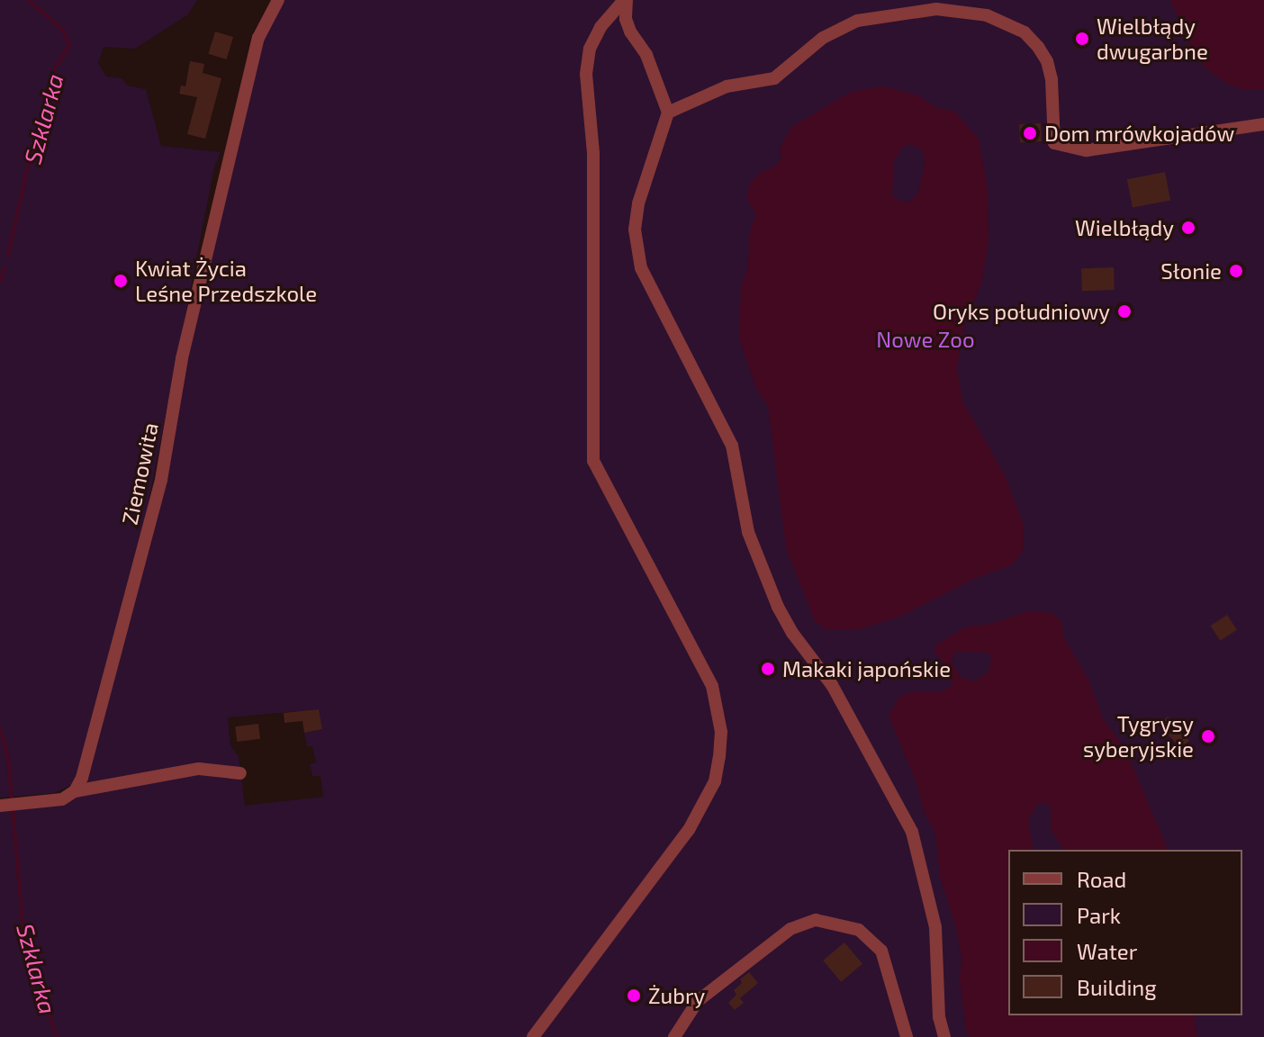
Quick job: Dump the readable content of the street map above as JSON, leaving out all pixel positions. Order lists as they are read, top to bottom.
{
  "streets": {
    "street": ["Ziemowita"]
  },
  "water": ["Szklarka"],
  "parks": ["Nowe Zoo"],
  "places": [
    "Wielbłądy dwugarbne",
    "Dom mrówkojadów",
    "Wielbłądy",
    "Słonie",
    "Kwiat Życia Leśne Przedszkole",
    "Oryks południowy",
    "Makaki japońskie",
    "Tygrysy syberyjskie",
    "Żubry"
  ],
  "legend": [
    "Road",
    "Park",
    "Water",
    "Building"
  ]
}
